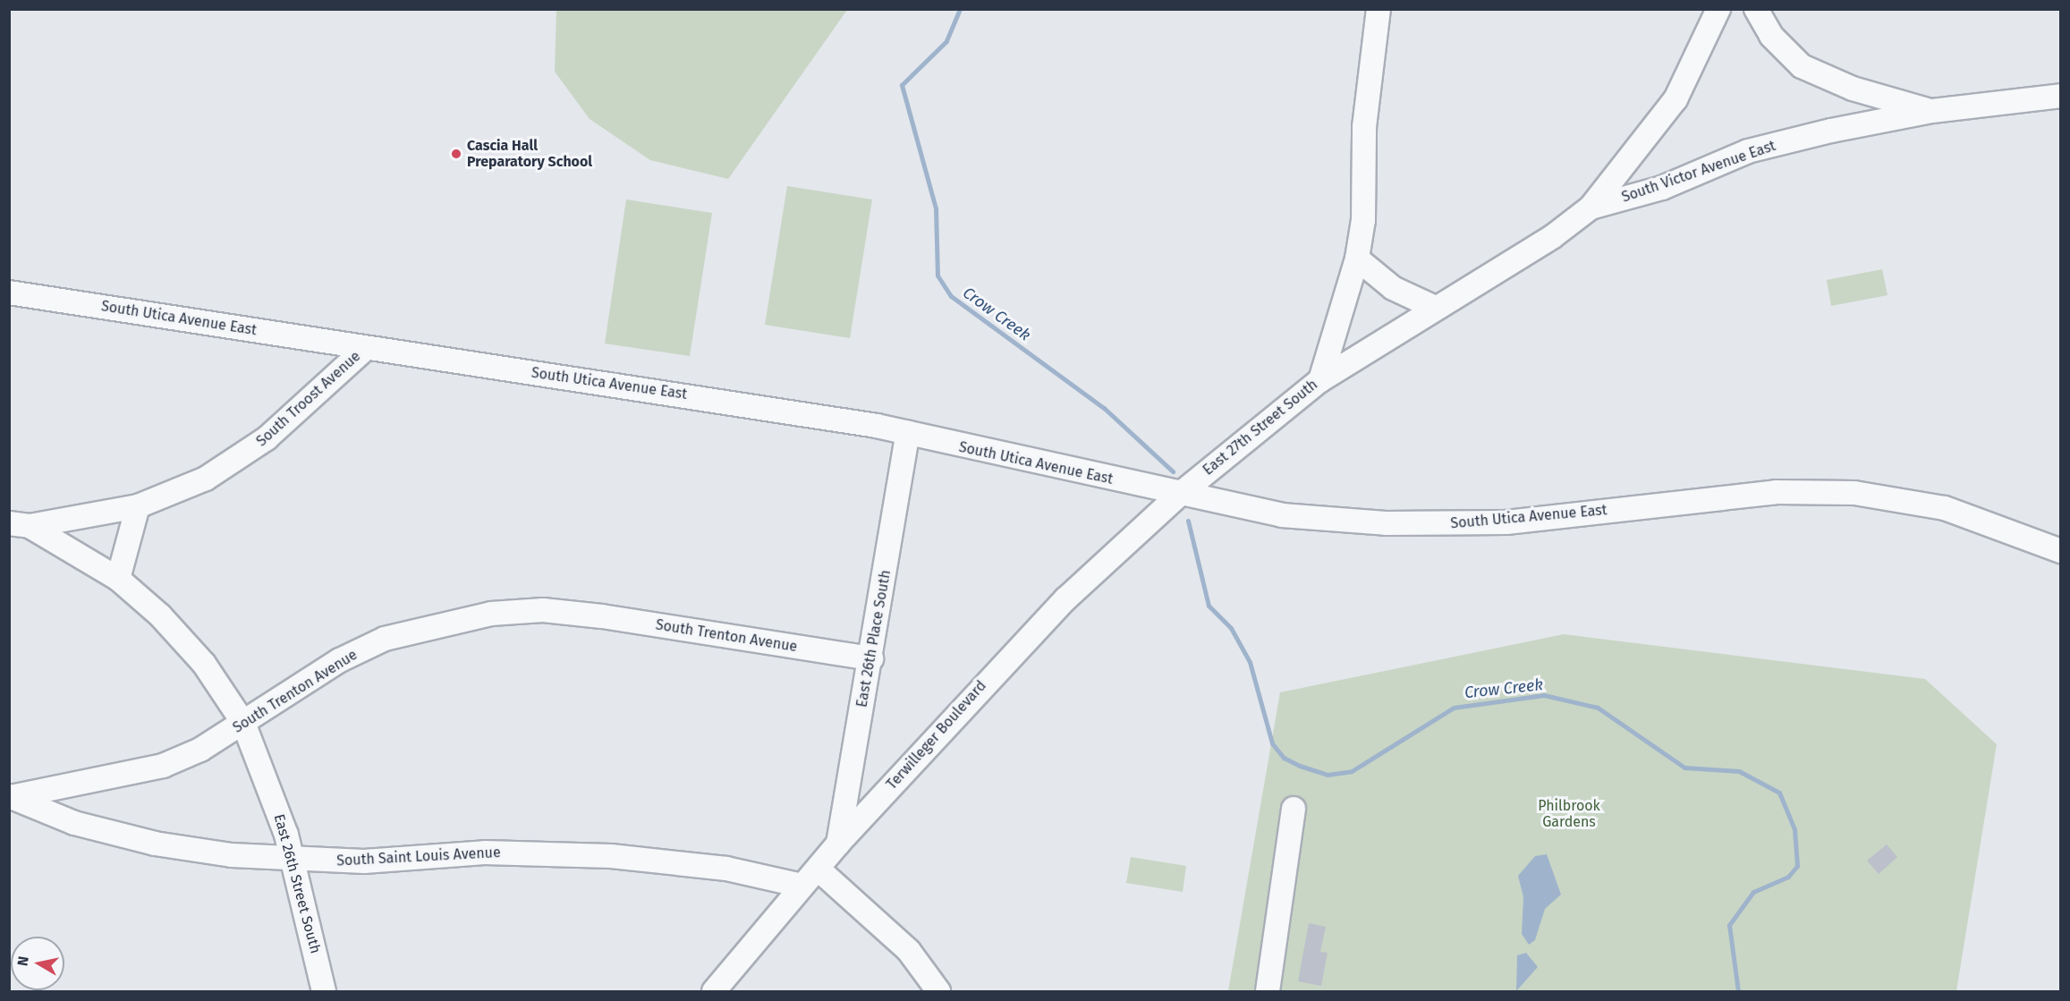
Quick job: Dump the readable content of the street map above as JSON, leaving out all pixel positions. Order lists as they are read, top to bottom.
{
  "streets": {
    "street": [
      "South Victor Avenue East",
      "South Utica Avenue East",
      "South Troost Avenue",
      "East 27th Street South",
      "South Trenton Avenue",
      "East 26th Place South",
      "Terwilleger Boulevard",
      "South Saint Louis Avenue",
      "East 26th Street South"
    ]
  },
  "crossings": [
    ["South Victor Avenue East", "East 27th Street South"],
    ["South Utica Avenue East", "South Troost Avenue"],
    ["South Utica Avenue East", "East 27th Street South"],
    ["South Utica Avenue East", "East 26th Place South"],
    ["South Utica Avenue East", "Terwilleger Boulevard"],
    ["South Troost Avenue", "East 26th Street South"],
    ["East 27th Street South", "Terwilleger Boulevard"],
    ["South Trenton Avenue", "East 26th Place South"],
    ["South Trenton Avenue", "South Saint Louis Avenue"],
    ["South Trenton Avenue", "East 26th Street South"],
    ["East 26th Place South", "Terwilleger Boulevard"],
    ["Terwilleger Boulevard", "South Saint Louis Avenue"],
    ["South Saint Louis Avenue", "East 26th Street South"]
  ],
  "water": ["Crow Creek"],
  "parks": ["Philbrook Gardens"],
  "places": ["Cascia Hall Preparatory School"],
  "north": "left"
}
